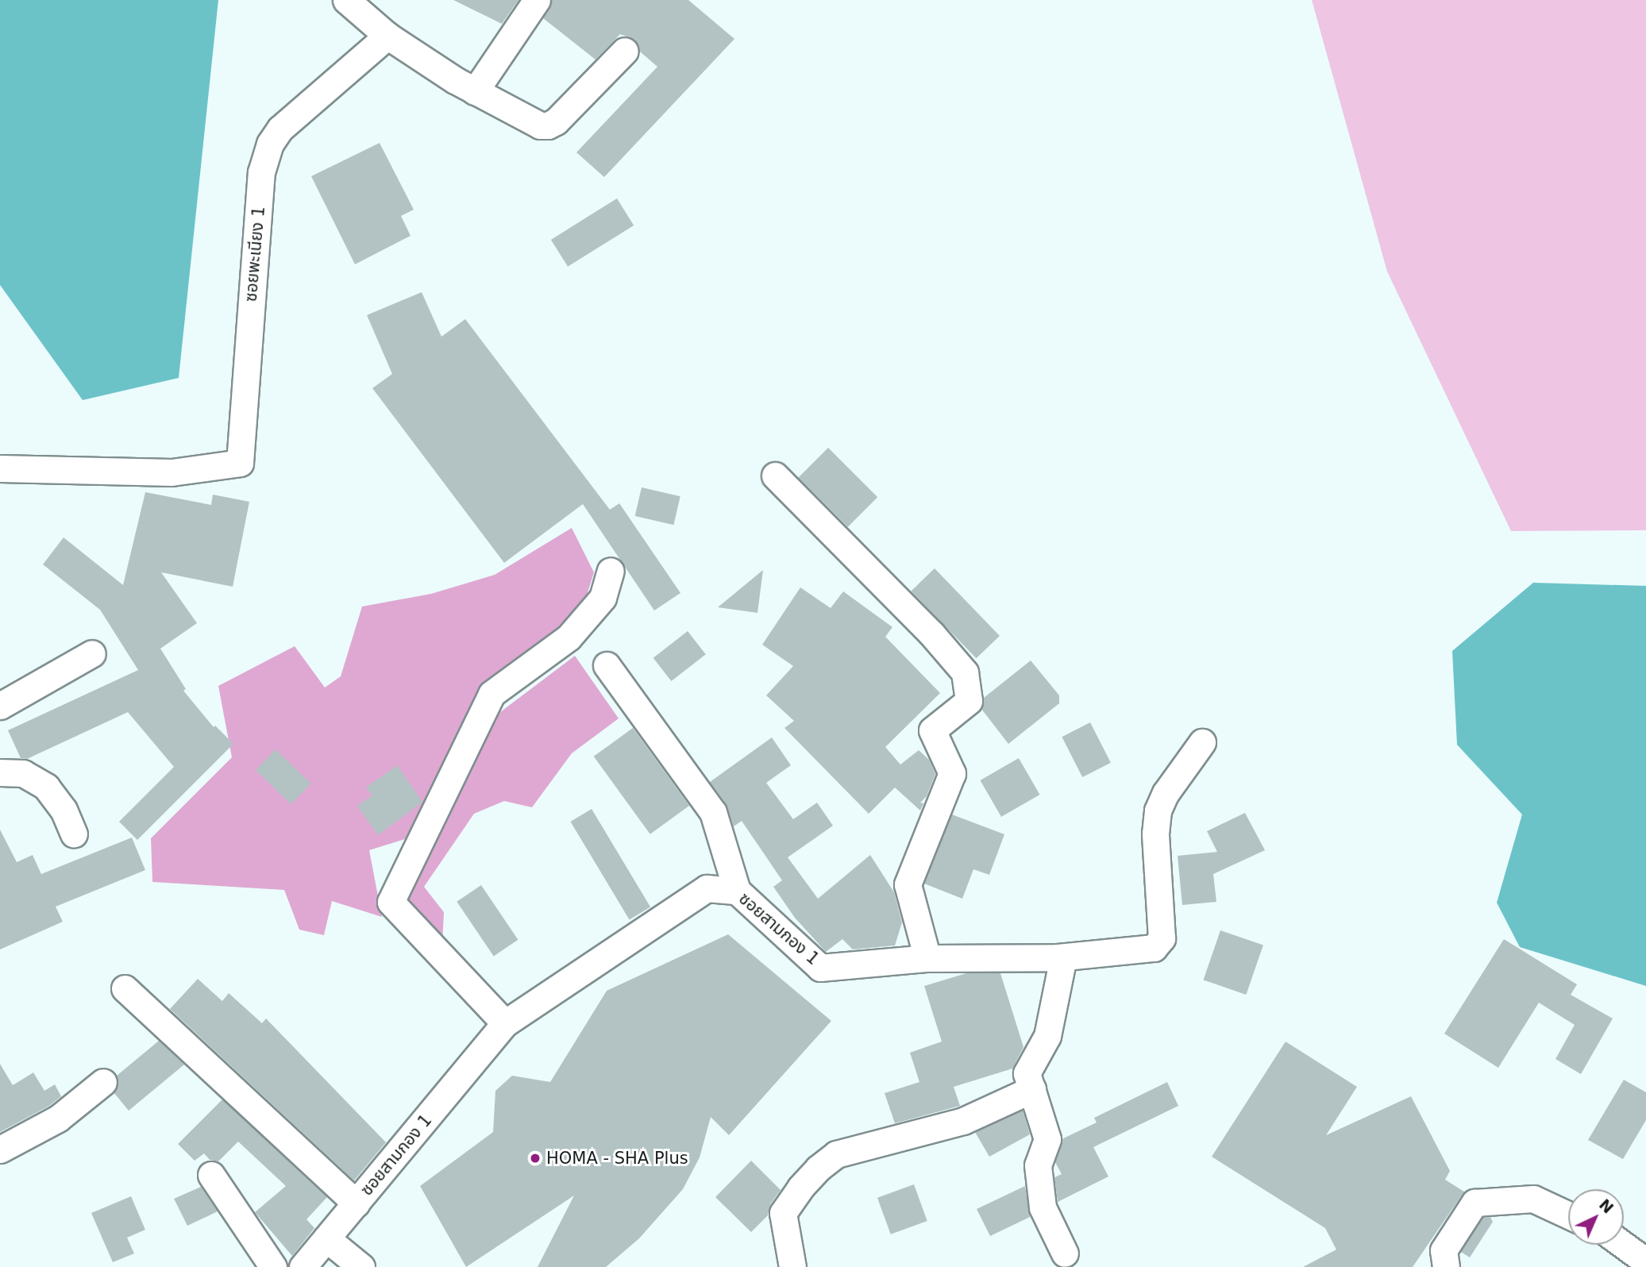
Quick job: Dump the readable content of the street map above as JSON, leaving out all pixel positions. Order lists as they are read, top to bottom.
{
  "streets": {
    "street": ["ซอยพะเนียง 1", "ซอยสามกอง 1"]
  },
  "places": ["HOMA - SHA Plus"],
  "north": "top right"
}
